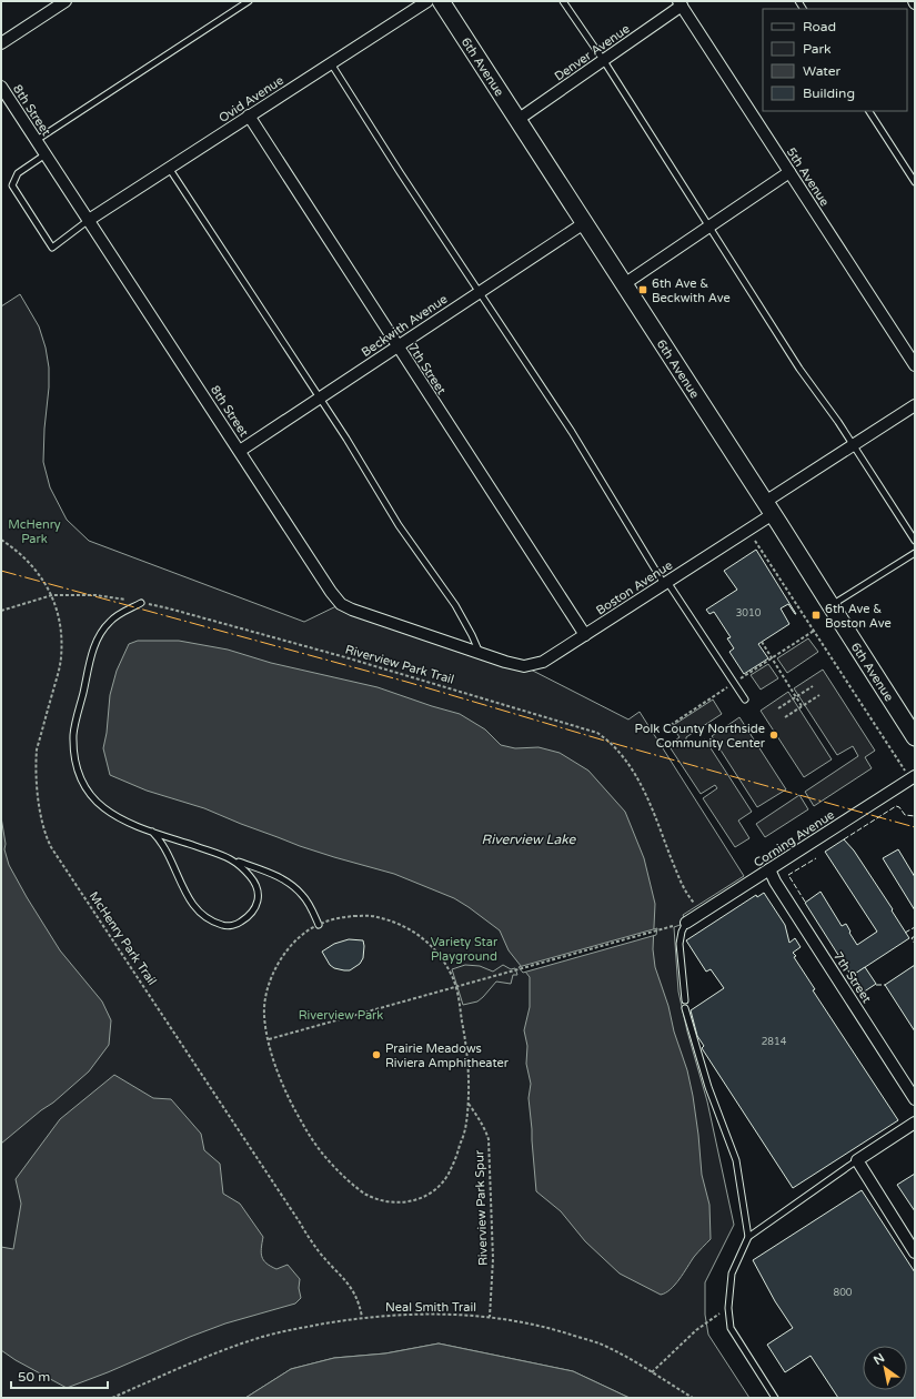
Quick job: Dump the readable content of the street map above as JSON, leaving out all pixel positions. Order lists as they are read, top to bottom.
{
  "streets": {
    "main road": ["6th Avenue"],
    "street": [
      "Denver Avenue",
      "Ovid Avenue",
      "8th Street",
      "5th Avenue",
      "Beckwith Avenue",
      "7th Street",
      "Boston Avenue",
      "Corning Avenue"
    ],
    "path": [
      "Riverview Park Trail",
      "McHenry Park Trail",
      "Riverview Park Spur",
      "Neal Smith Trail"
    ]
  },
  "crossings": [
    ["Denver Avenue", "6th Avenue"],
    ["Denver Avenue", "5th Avenue"],
    ["6th Avenue", "Beckwith Avenue"],
    ["6th Avenue", "Boston Avenue"],
    ["Ovid Avenue", "8th Street"],
    ["Ovid Avenue", "7th Street"],
    ["8th Street", "Beckwith Avenue"],
    ["8th Street", "Boston Avenue"],
    ["Beckwith Avenue", "7th Street"],
    ["7th Street", "Boston Avenue"],
    ["7th Street", "Corning Avenue"],
    ["Riverview Park Trail", "McHenry Park Trail"],
    ["McHenry Park Trail", "Neal Smith Trail"],
    ["Riverview Park Spur", "Neal Smith Trail"]
  ],
  "water": ["Riverview Lake"],
  "parks": ["McHenry Park", "Variety Star Playground", "Riverview Park"],
  "places": {
    "transit": ["6th Ave & Beckwith Ave", "6th Ave & Boston Ave"],
    "other": ["Polk County Northside Community Center", "Prairie Meadows Riviera Amphitheater"]
  },
  "house_numbers": ["3010", "2814", "800"],
  "legend": [
    "Road",
    "Park",
    "Water",
    "Building"
  ],
  "scale_bar": "50 m",
  "north": "top left"
}
